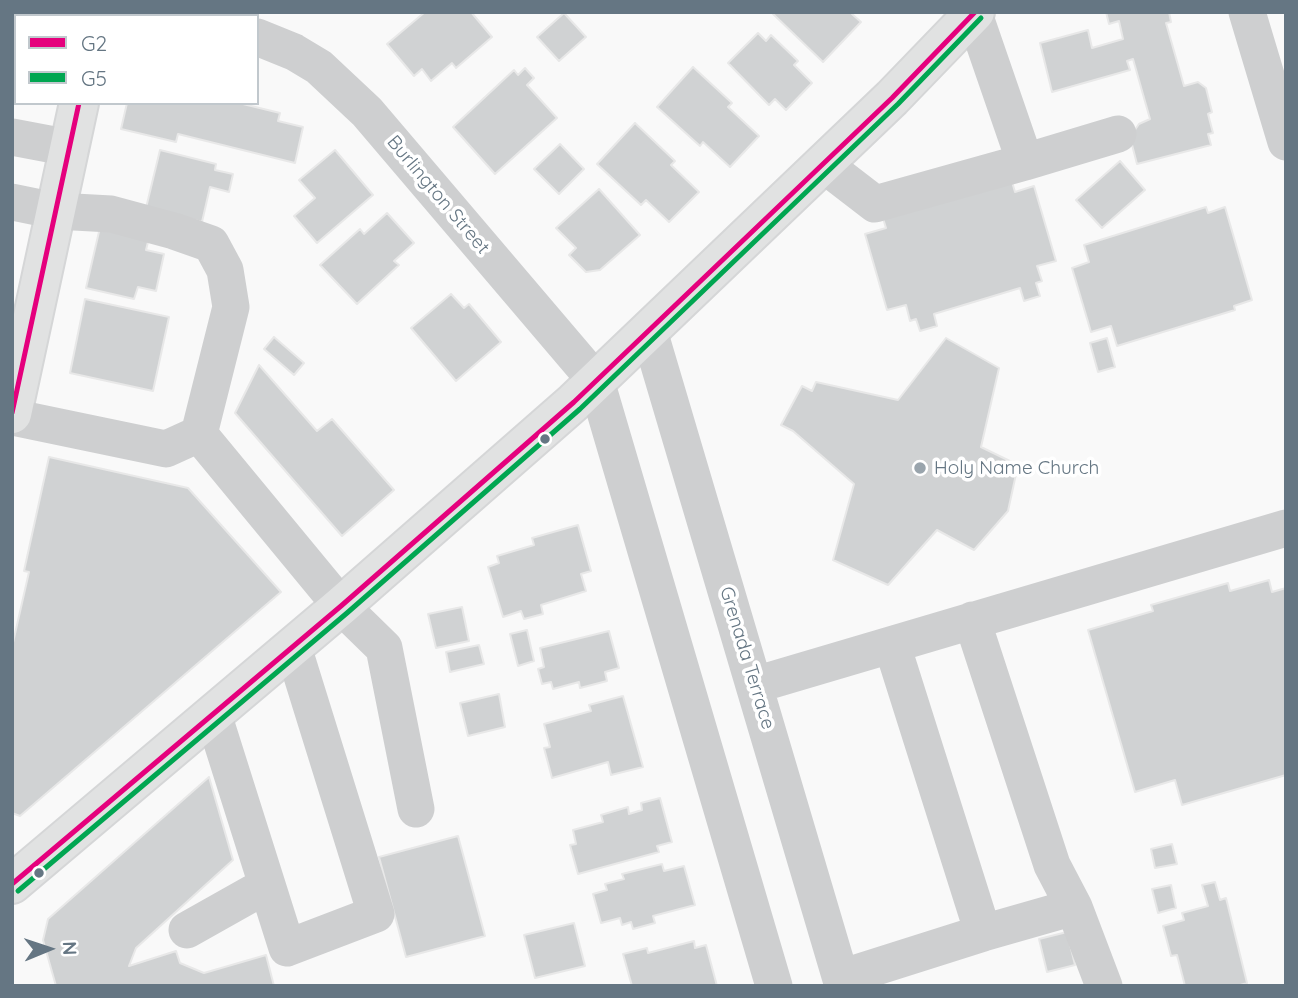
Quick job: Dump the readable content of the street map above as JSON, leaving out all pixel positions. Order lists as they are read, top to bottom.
{
  "streets": {
    "street": ["Burlington Street", "Grenada Terrace"]
  },
  "places": ["Holy Name Church"],
  "lines": ["transit line G2", "transit line G5"],
  "legend": ["G2", "G5"],
  "north": "right"
}
